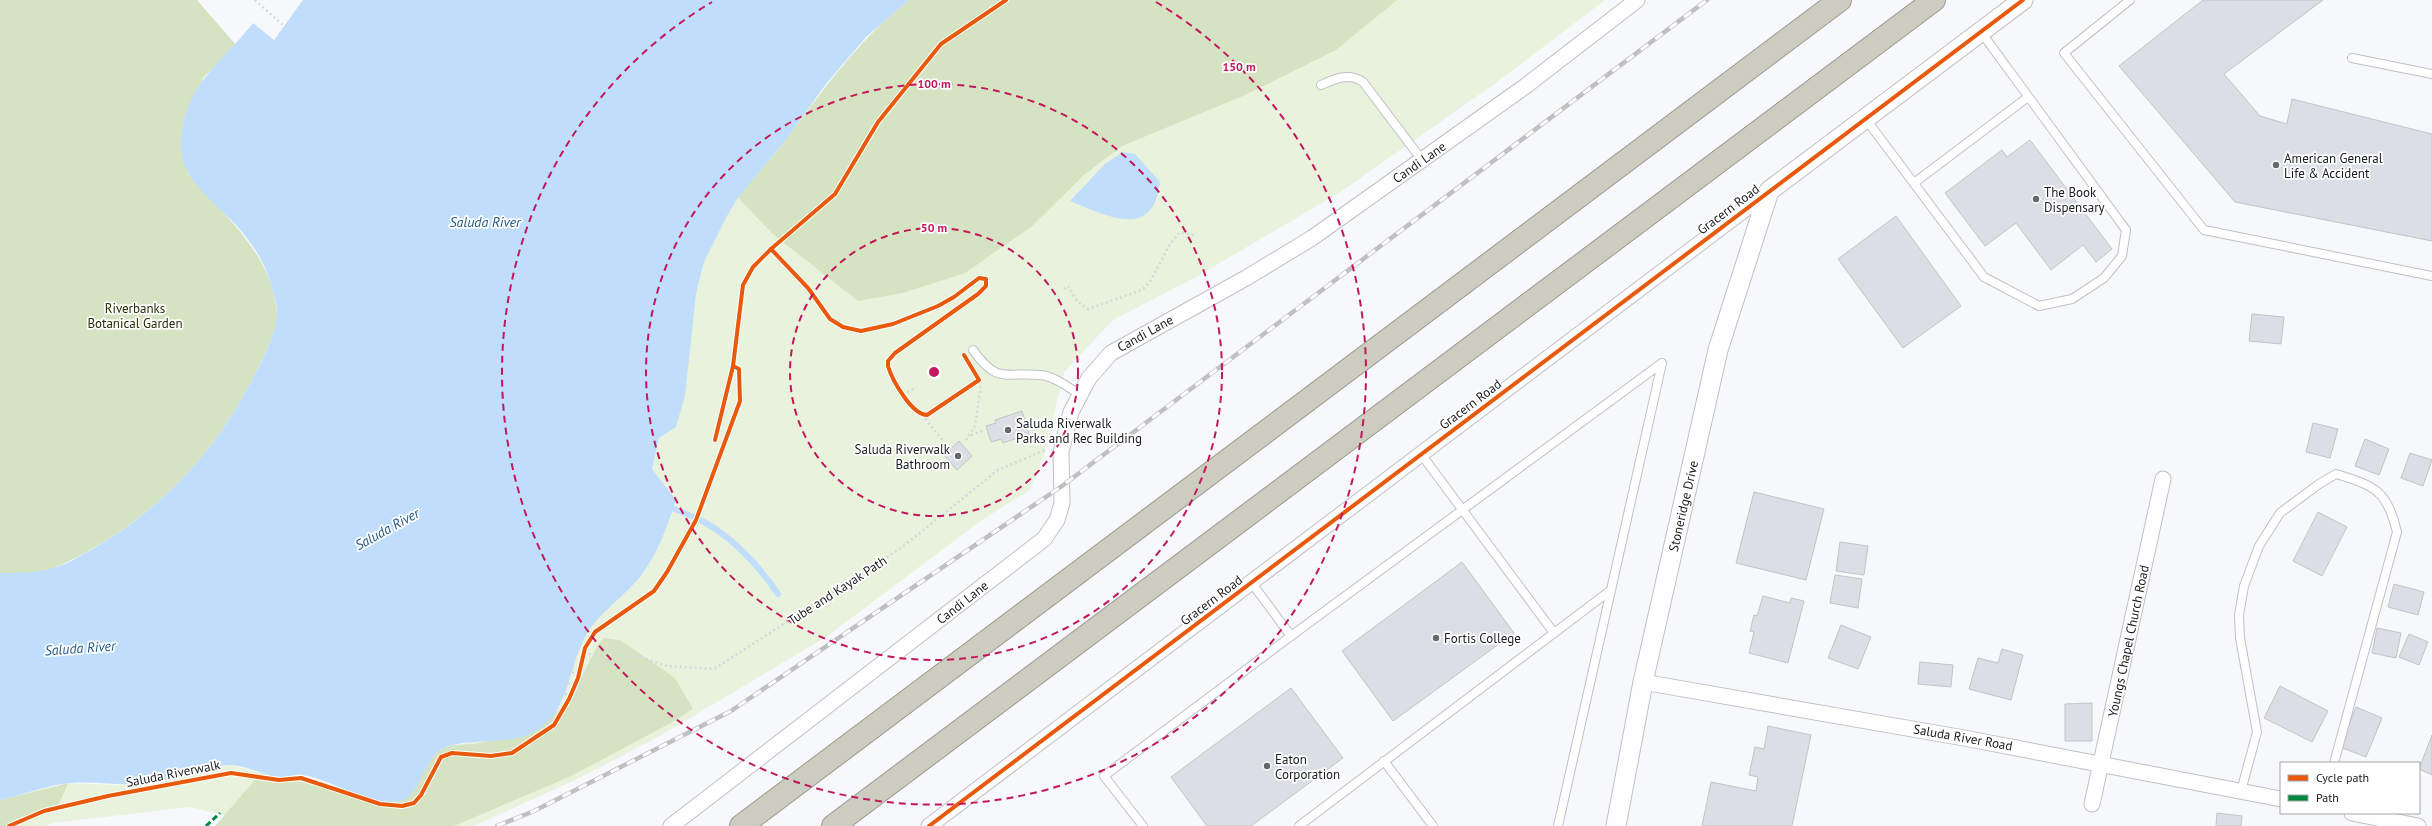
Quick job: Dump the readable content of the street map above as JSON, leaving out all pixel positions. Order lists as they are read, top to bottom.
{
  "streets": {
    "street": [
      "Candi Lane",
      "Gracern Road",
      "Stoneridge Drive",
      "Youngs Chapel Church Road",
      "Saluda River Road"
    ],
    "path": ["Tube and Kayak Path"],
    "cycle path": ["Saluda Riverwalk"]
  },
  "crossings": [
    ["Candi Lane", "Tube and Kayak Path"],
    ["Gracern Road", "Stoneridge Drive"],
    ["Stoneridge Drive", "Saluda River Road"],
    ["Youngs Chapel Church Road", "Saluda River Road"]
  ],
  "water": ["Saluda River"],
  "parks": ["Riverbanks Botanical Garden"],
  "places": [
    "American General Life & Accident",
    "The Book Dispensary",
    "Saluda Riverwalk Parks and Rec Building",
    "Saluda Riverwalk Bathroom",
    "Fortis College",
    "Eaton Corporation"
  ],
  "legend": ["Cycle path", "Path"],
  "rings": ["150 m", "100 m", "50 m"]
}
